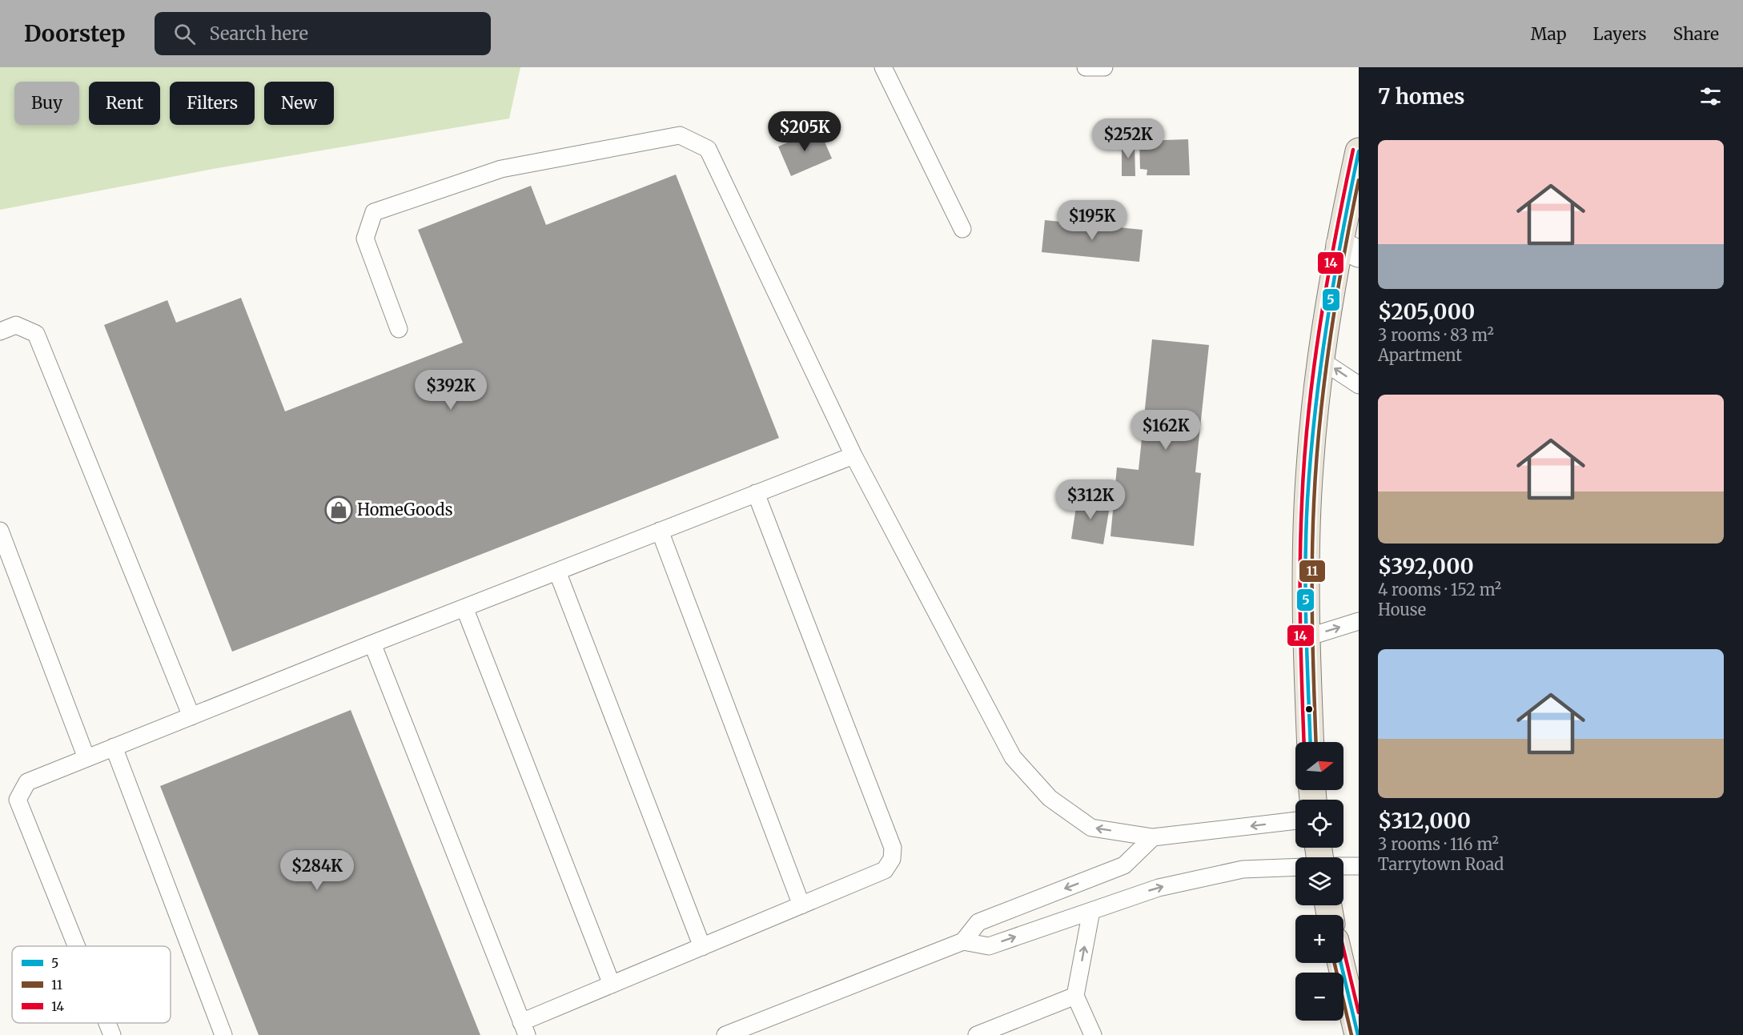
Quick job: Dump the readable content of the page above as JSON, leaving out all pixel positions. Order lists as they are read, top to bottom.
{
  "places": {
    "shop": ["HomeGoods"]
  },
  "lines": ["transit line 14", "transit line 5", "transit line 11"],
  "legend": ["5", "11", "14"],
  "north": "right",
  "page": {
    "header": "Doorstep",
    "search": "Search here",
    "nav": ["Map", "Layers", "Share"],
    "heading": "7 homes",
    "chip": [
      "Buy",
      "Rent",
      "Filters",
      "New"
    ],
    "price": [
      "$205K",
      "$252K",
      "$195K",
      "$392K",
      "$162K",
      "$312K",
      "$284K"
    ],
    "list": [
      {
        "name": "$205,000",
        "note": "3 rooms · 83 m² · Apartment"
      },
      {
        "name": "$392,000",
        "note": "4 rooms · 152 m² · House"
      },
      {
        "name": "$312,000",
        "note": "3 rooms · 116 m² · Tarrytown Road"
      }
    ],
    "map_buttons": ["+", "−"]
  }
}
